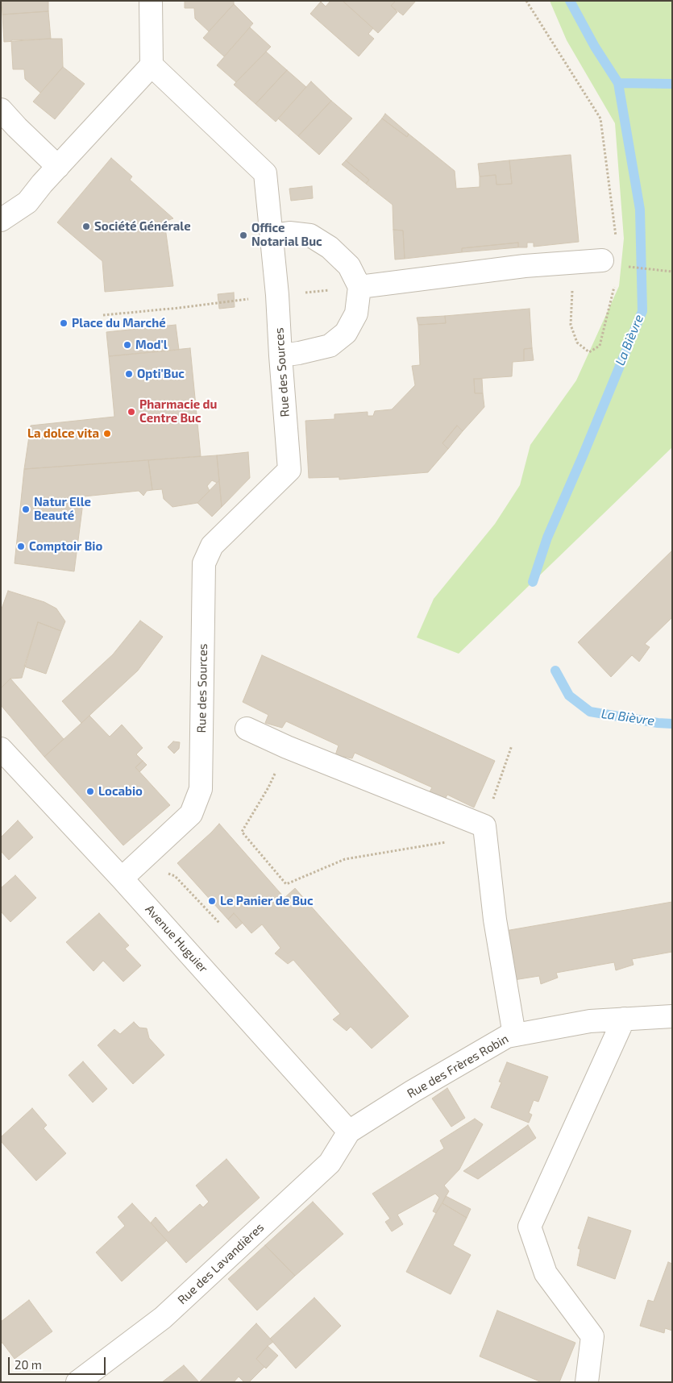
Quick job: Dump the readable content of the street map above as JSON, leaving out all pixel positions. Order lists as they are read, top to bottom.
{
  "streets": {
    "street": [
      "Rue des Sources",
      "Avenue Huguier",
      "Rue des Frères Robin",
      "Rue des Lavandières"
    ]
  },
  "crossings": [
    ["Rue des Sources", "Avenue Huguier"],
    ["Avenue Huguier", "Rue des Frères Robin"],
    ["Avenue Huguier", "Rue des Lavandières"],
    ["Rue des Frères Robin", "Rue des Lavandières"]
  ],
  "water": ["La Bièvre"],
  "places": [
    "Société Générale",
    "Office Notarial Buc",
    "Place du Marché",
    "Mod'l",
    "Opti'Buc",
    "Pharmacie du Centre Buc",
    "La dolce vita",
    "Natur Elle Beauté",
    "Comptoir Bio",
    "Locabio",
    "Le Panier de Buc"
  ],
  "scale_bar": "20 m"
}
